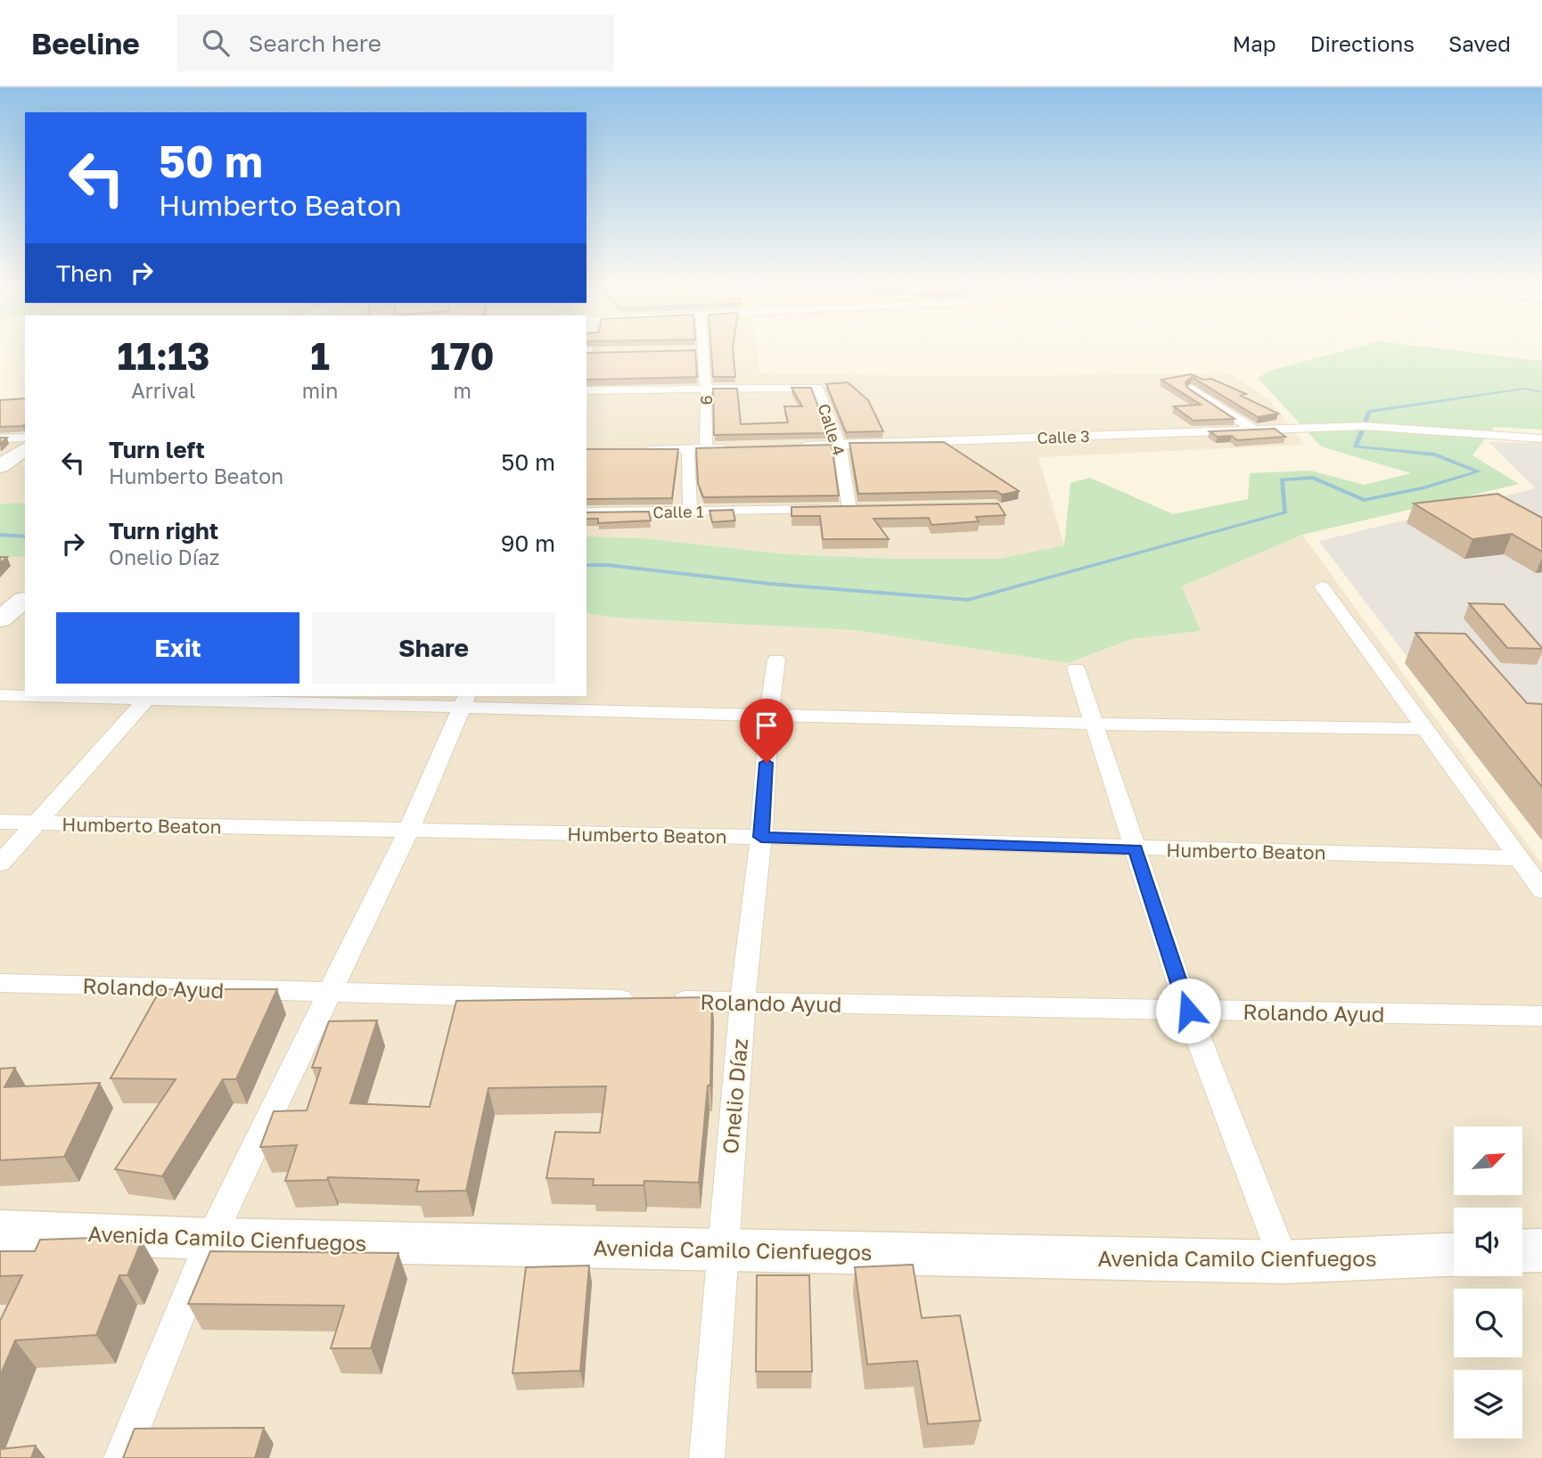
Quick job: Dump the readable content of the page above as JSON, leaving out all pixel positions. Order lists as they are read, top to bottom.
{
  "streets": {
    "main road": ["Avenida Camilo Cienfuegos"],
    "street": [
      "6",
      "Calle 4",
      "Calle 3",
      "Calle 1",
      "Humberto Beaton",
      "Rolando Ayud",
      "Onelio Díaz"
    ]
  },
  "crossings": [
    ["6", "Calle 4"],
    ["Calle 4", "Calle 3"],
    ["Calle 4", "Calle 1"],
    ["Humberto Beaton", "Onelio Díaz"],
    ["Rolando Ayud", "Onelio Díaz"],
    ["Onelio Díaz", "Avenida Camilo Cienfuegos"]
  ],
  "north": "top right",
  "page": {
    "header": "Beeline",
    "search": "Search here",
    "nav": ["Map", "Directions", "Saved"],
    "turn": ["50 m", "Humberto Beaton"],
    "then": "Then",
    "eta": [
      "11:13",
      "Arrival",
      "1",
      "min",
      "170",
      "m"
    ],
    "list": [
      {
        "name": "Turn left",
        "note": "Humberto Beaton",
        "value": "50 m"
      },
      {
        "name": "Turn right",
        "note": "Onelio Díaz",
        "value": "90 m"
      }
    ],
    "buttons": ["Exit", "Share"]
  }
}
